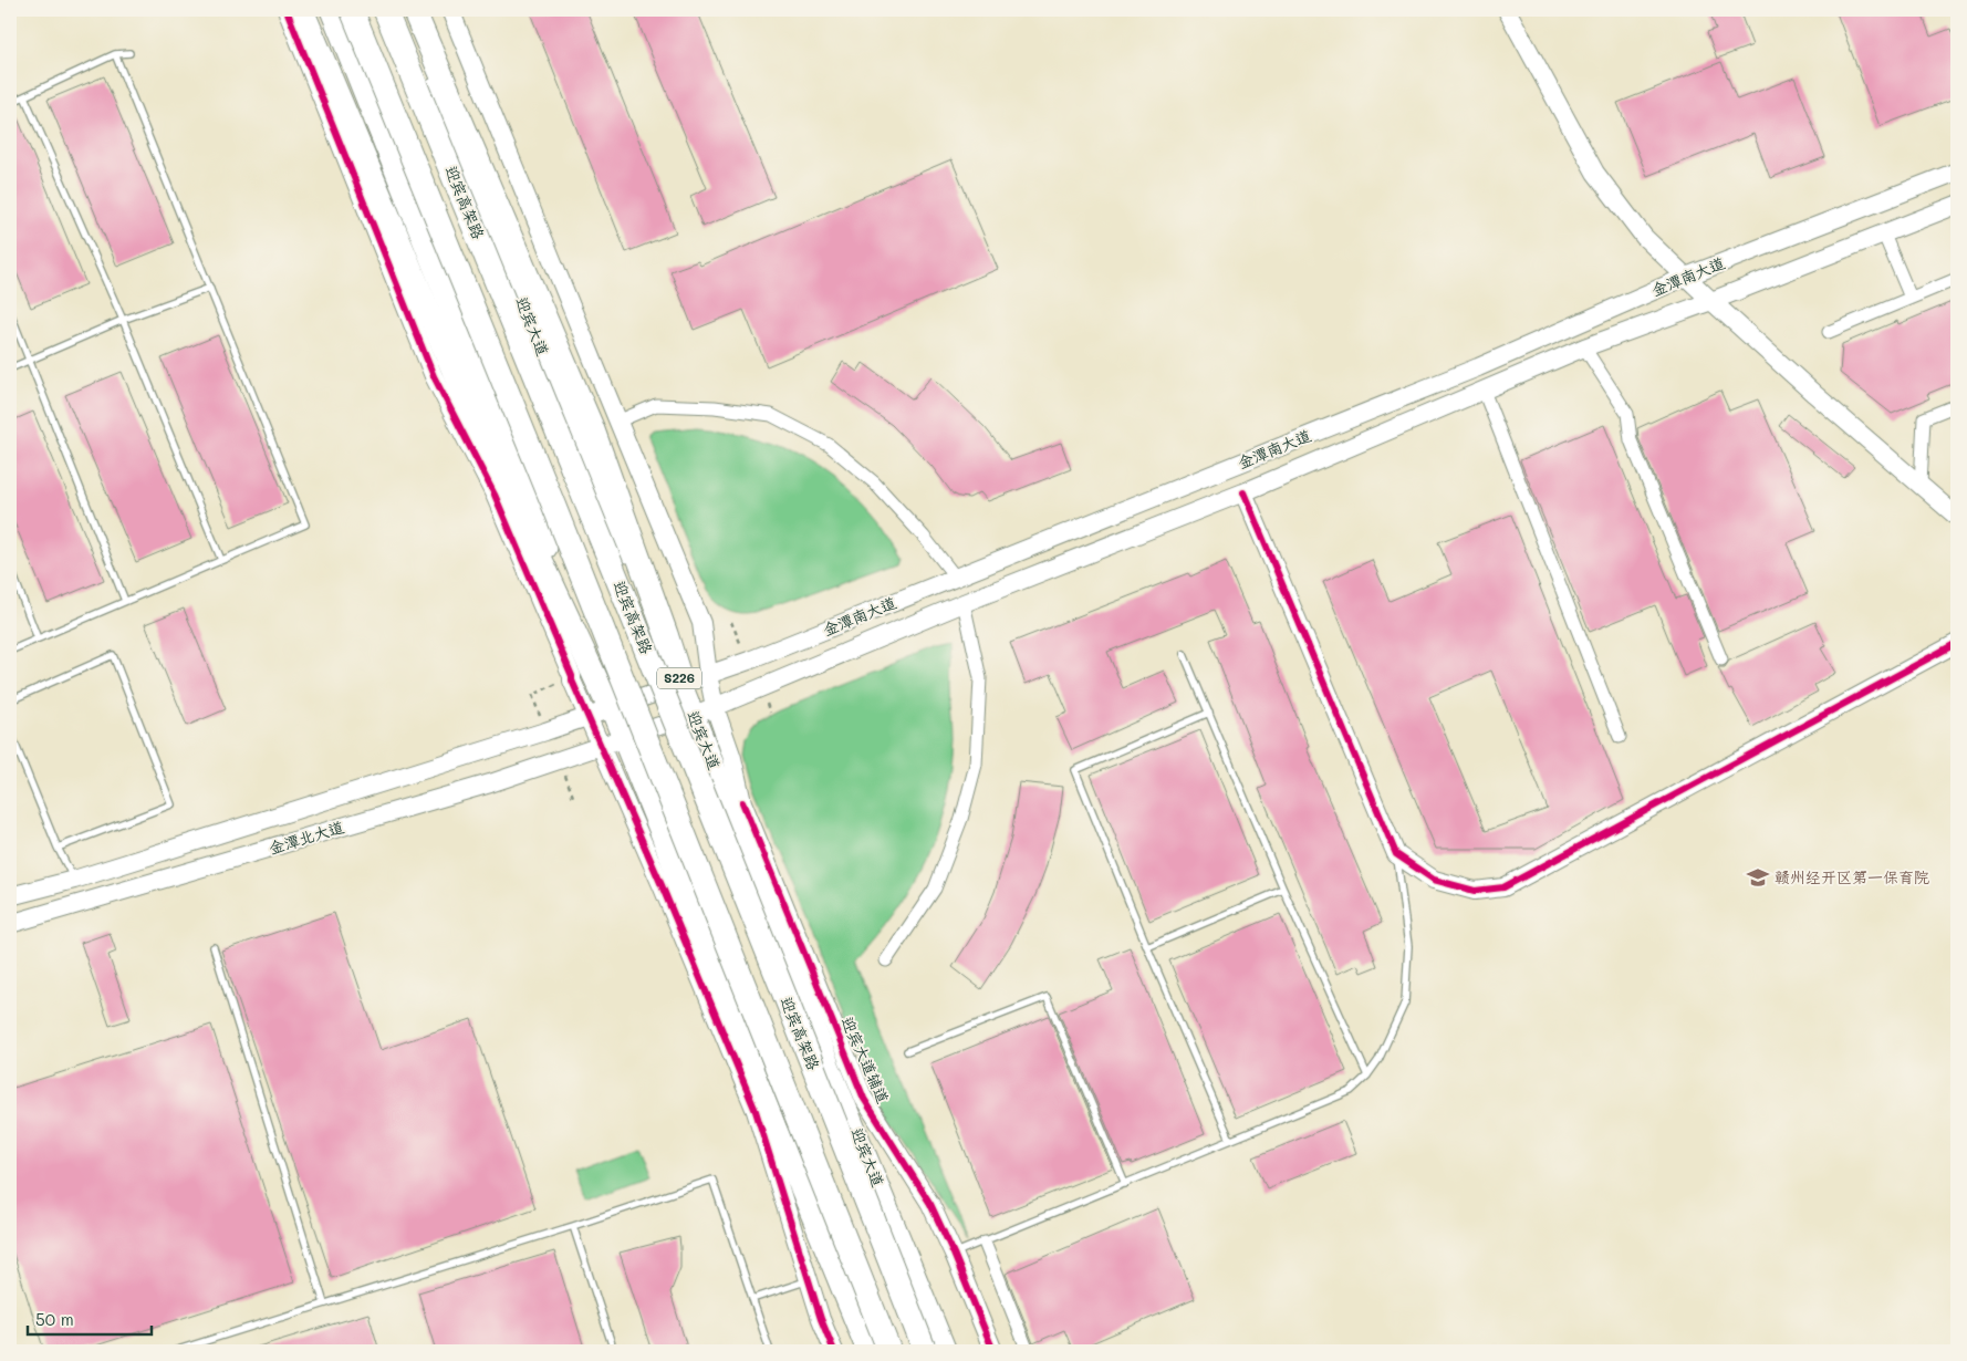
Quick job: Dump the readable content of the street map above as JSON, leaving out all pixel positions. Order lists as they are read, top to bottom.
{
  "streets": {
    "highway": ["迎宾高架路"],
    "main road": ["迎宾大道", "S226"],
    "street": ["金潭南大道", "金潭北大道", "迎宾大道辅道"]
  },
  "crossings": [
    ["金潭南大道", "迎宾大道"],
    ["金潭南大道", "金潭北大道"],
    ["金潭南大道", "迎宾大道辅道"]
  ],
  "places": {
    "school or university": ["赣州经开区第一保育院"]
  },
  "scale_bar": "50 m"
}
